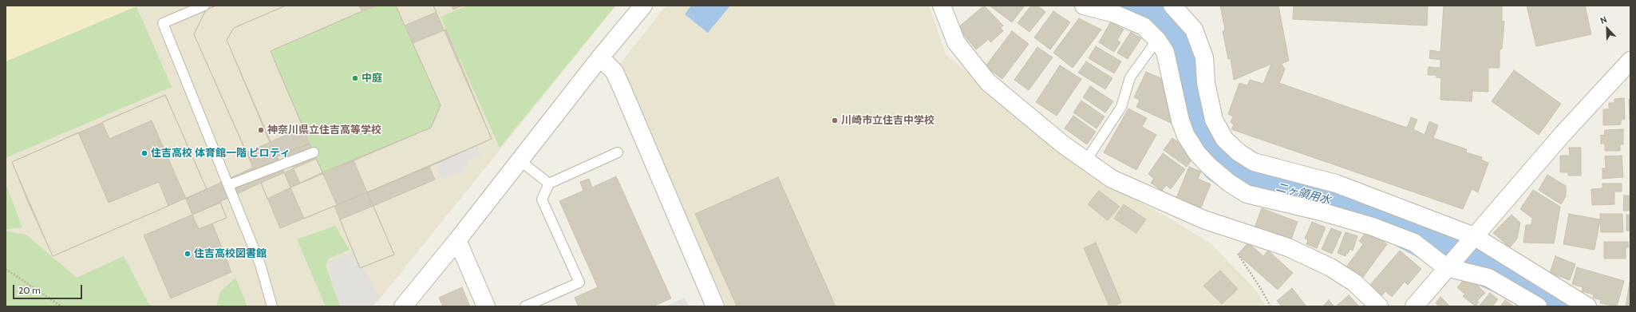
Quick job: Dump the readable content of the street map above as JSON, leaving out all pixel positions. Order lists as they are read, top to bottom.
{
  "water": ["二ヶ領用水"],
  "places": [
    "中庭",
    "川崎市立住吉中学校",
    "神奈川県立住吉高等学校",
    "住吉高校 体育館一階 ピロティ",
    "住吉高校図書館"
  ],
  "scale_bar": "20 m",
  "north": "top left"
}
